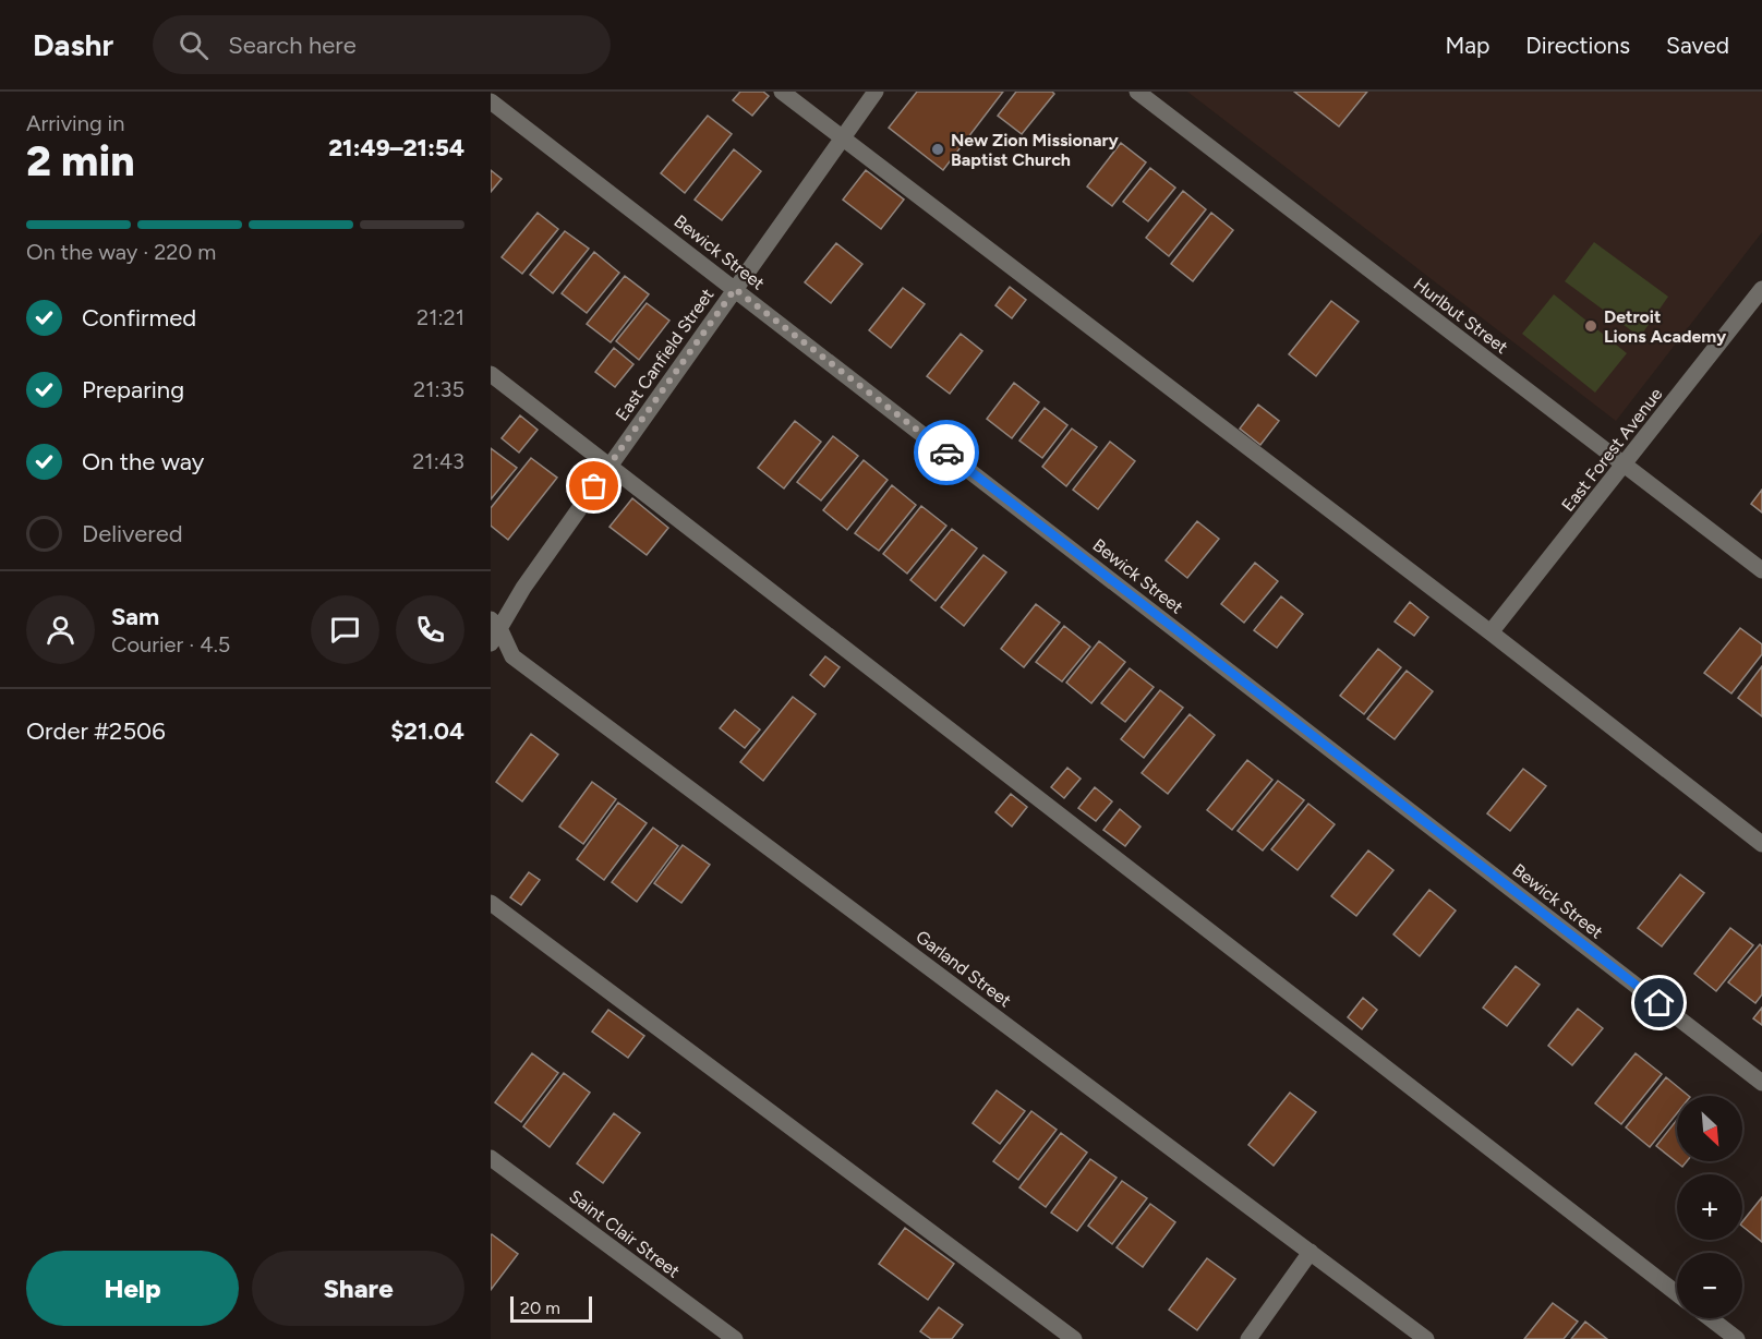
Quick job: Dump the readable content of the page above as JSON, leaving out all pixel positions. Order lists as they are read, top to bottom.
{
  "streets": {
    "street": [
      "Bewick Street",
      "Hurlbut Street",
      "East Canfield Street",
      "East Forest Avenue",
      "Garland Street",
      "Saint Clair Street"
    ]
  },
  "crossings": [
    ["Bewick Street", "East Canfield Street"],
    ["Hurlbut Street", "East Forest Avenue"],
    ["East Canfield Street", "Garland Street"]
  ],
  "places": ["New Zion Missionary Baptist Church", "Detroit Lions Academy"],
  "scale_bar": "20 m",
  "north": "bottom right",
  "page": {
    "header": "Dashr",
    "search": "Search here",
    "nav": ["Map", "Directions", "Saved"],
    "heading": ["2 min", "Arriving in", "21:49–21:54"],
    "panel": [
      "Sam",
      "Courier · 4.5",
      "Order #2506",
      "$21.04"
    ],
    "bar": "On the way · 220 m",
    "list": [
      ["Confirmed", "21:21"],
      ["Preparing", "21:35"],
      ["On the way", "21:43"],
      "Delivered"
    ],
    "map_buttons": ["+", "−"],
    "buttons": ["Help", "Share"],
    "scale": "20 m"
  }
}
